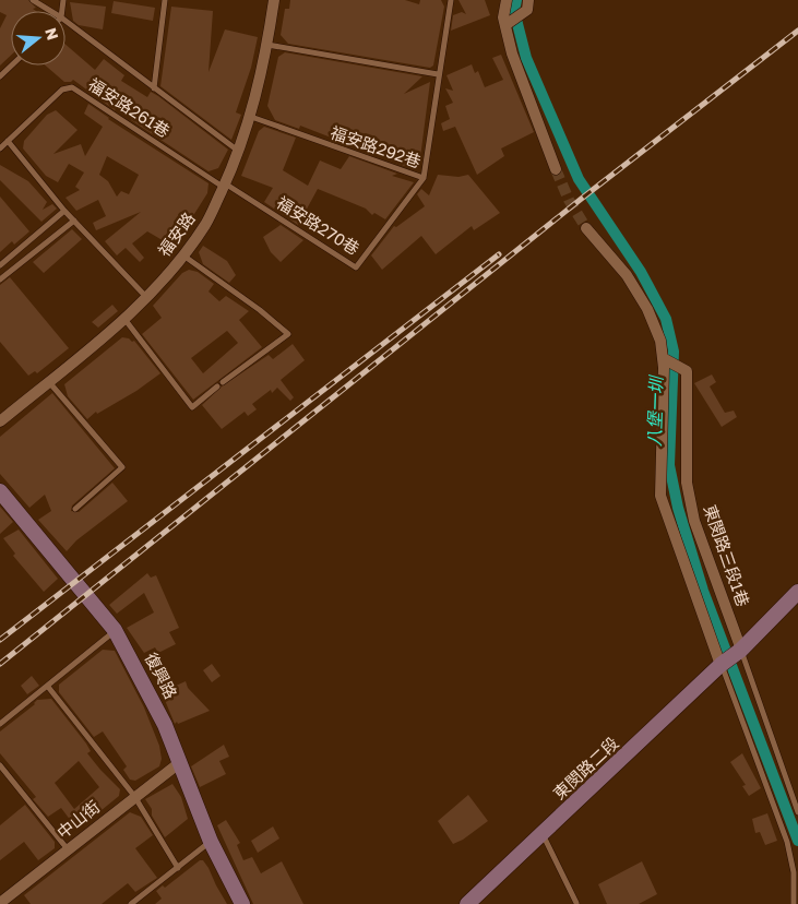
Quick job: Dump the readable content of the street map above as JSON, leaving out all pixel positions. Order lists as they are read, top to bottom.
{
  "streets": {
    "street": [
      "福安路",
      "東閔路三段1巷",
      "復興路",
      "東閔路二段",
      "中山街"
    ],
    "lane": ["福安路261巷", "福安路292巷", "福安路270巷"]
  },
  "crossings": [
    ["福安路261巷", "福安路270巷"],
    ["福安路261巷", "福安路"],
    ["福安路292巷", "福安路270巷"],
    ["福安路292巷", "福安路"],
    ["福安路270巷", "福安路"],
    ["東閔路三段1巷", "東閔路二段"],
    ["復興路", "中山街"]
  ],
  "water": ["八堡一圳"],
  "north": "right"
}
